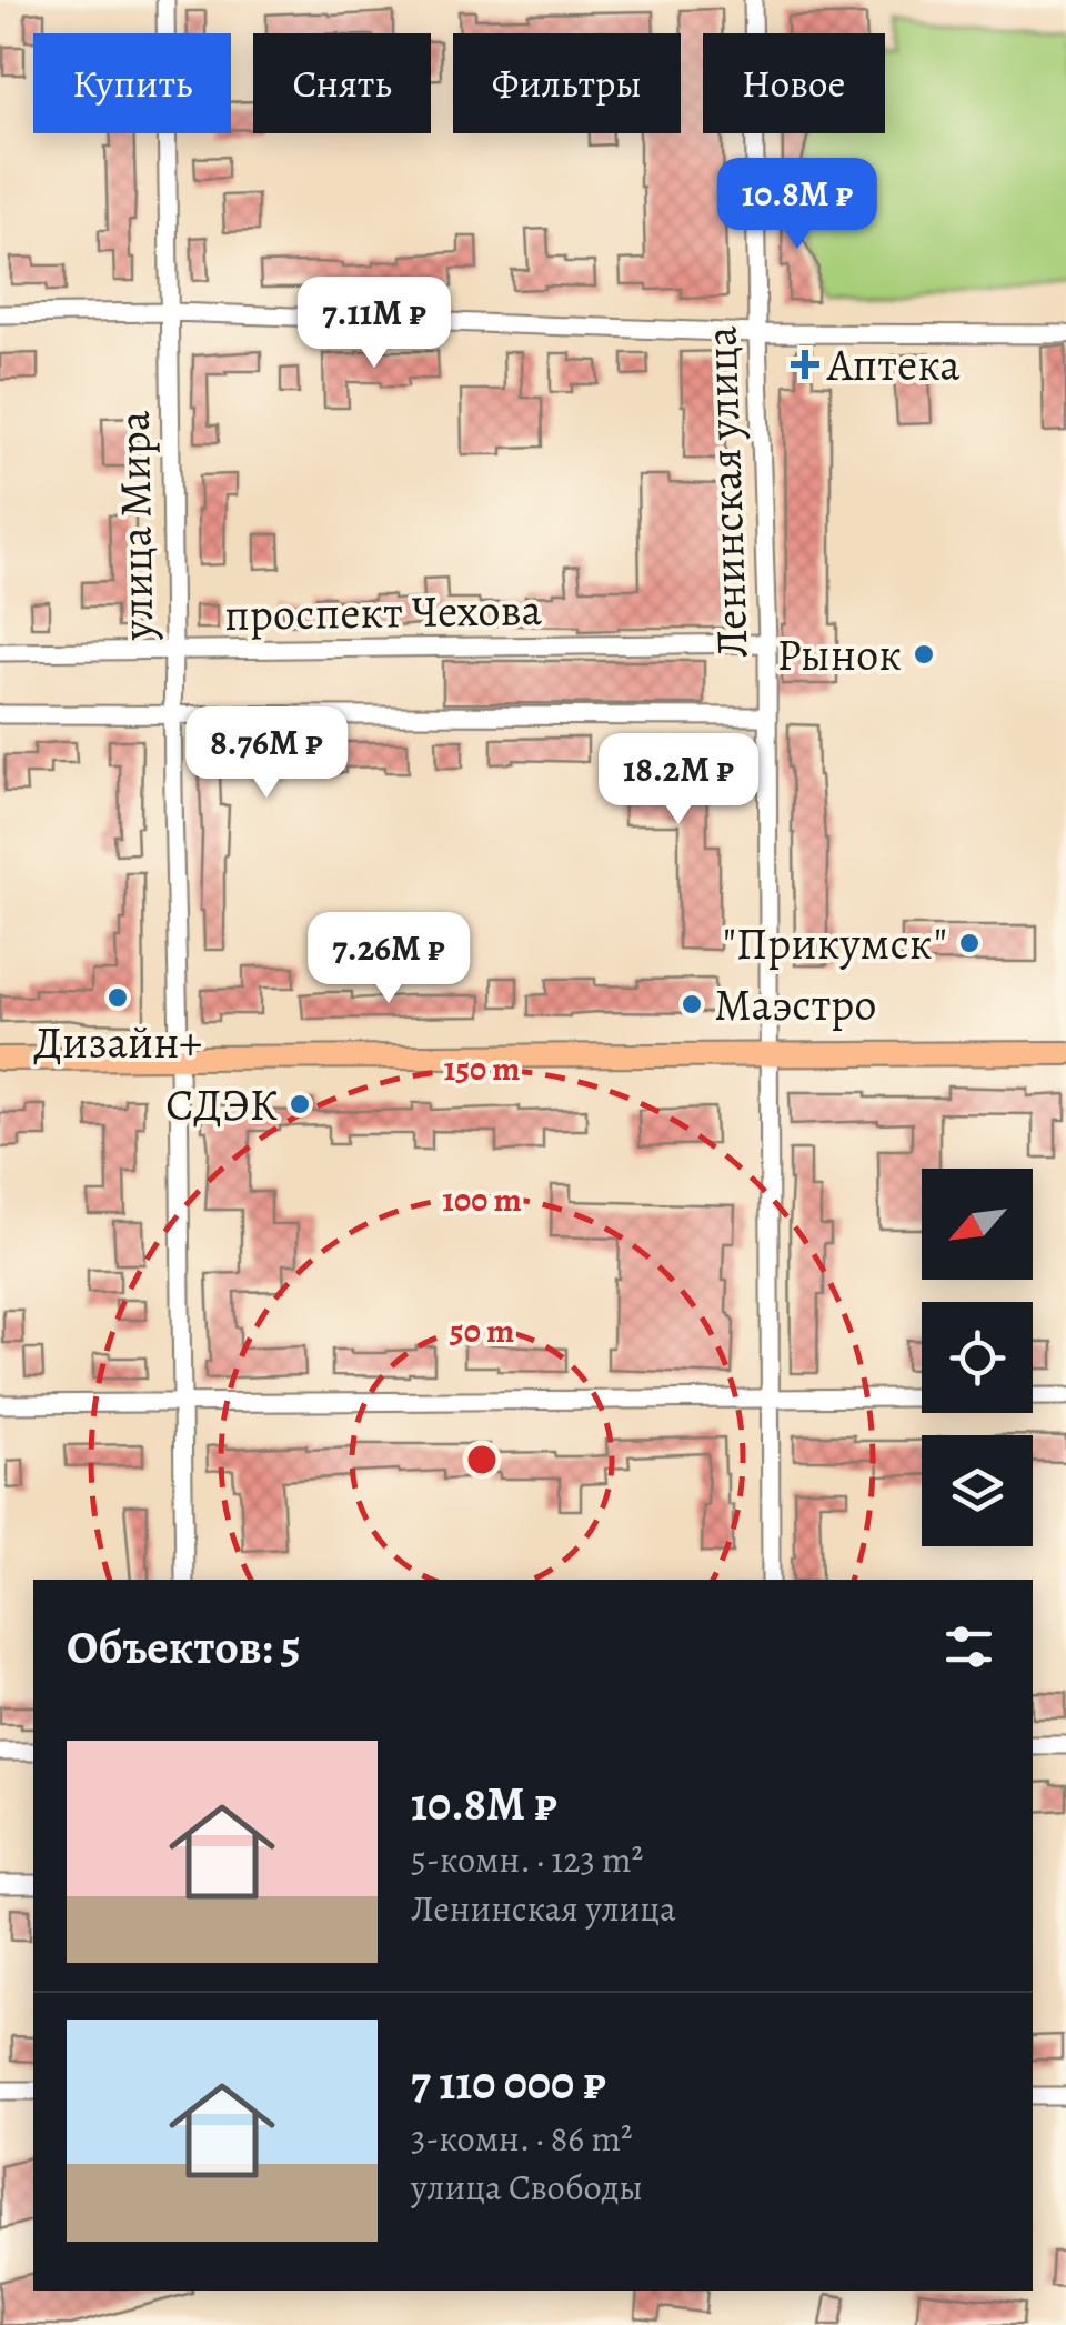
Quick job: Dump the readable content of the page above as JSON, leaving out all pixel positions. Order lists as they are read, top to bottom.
{
  "streets": {
    "street": ["Ленинская улица", "улица Мира", "проспект Чехова"]
  },
  "crossings": [
    ["Ленинская улица", "проспект Чехова"],
    ["улица Мира", "проспект Чехова"]
  ],
  "places": {
    "health": ["Аптека"],
    "other": [
      "Рынок",
      "\"Прикумск\"",
      "Дизайн+",
      "Маэстро",
      "СДЭК"
    ]
  },
  "north": "bottom left",
  "page": {
    "chip": [
      "Купить",
      "Снять",
      "Фильтры",
      "Новое"
    ],
    "price": [
      "10.8M ₽",
      "7.11M ₽",
      "8.76M ₽",
      "18.2M ₽",
      "7.26M ₽"
    ],
    "heading": "Объектов: 5",
    "list": [
      {
        "name": "10.8M ₽",
        "note": "5-комн. · 123 m² · Ленинская улица"
      },
      {
        "name": "7 110 000 ₽",
        "note": "3-комн. · 86 m² · улица Свободы"
      }
    ]
  },
  "rings": ["150 m", "100 m", "50 m"]
}
